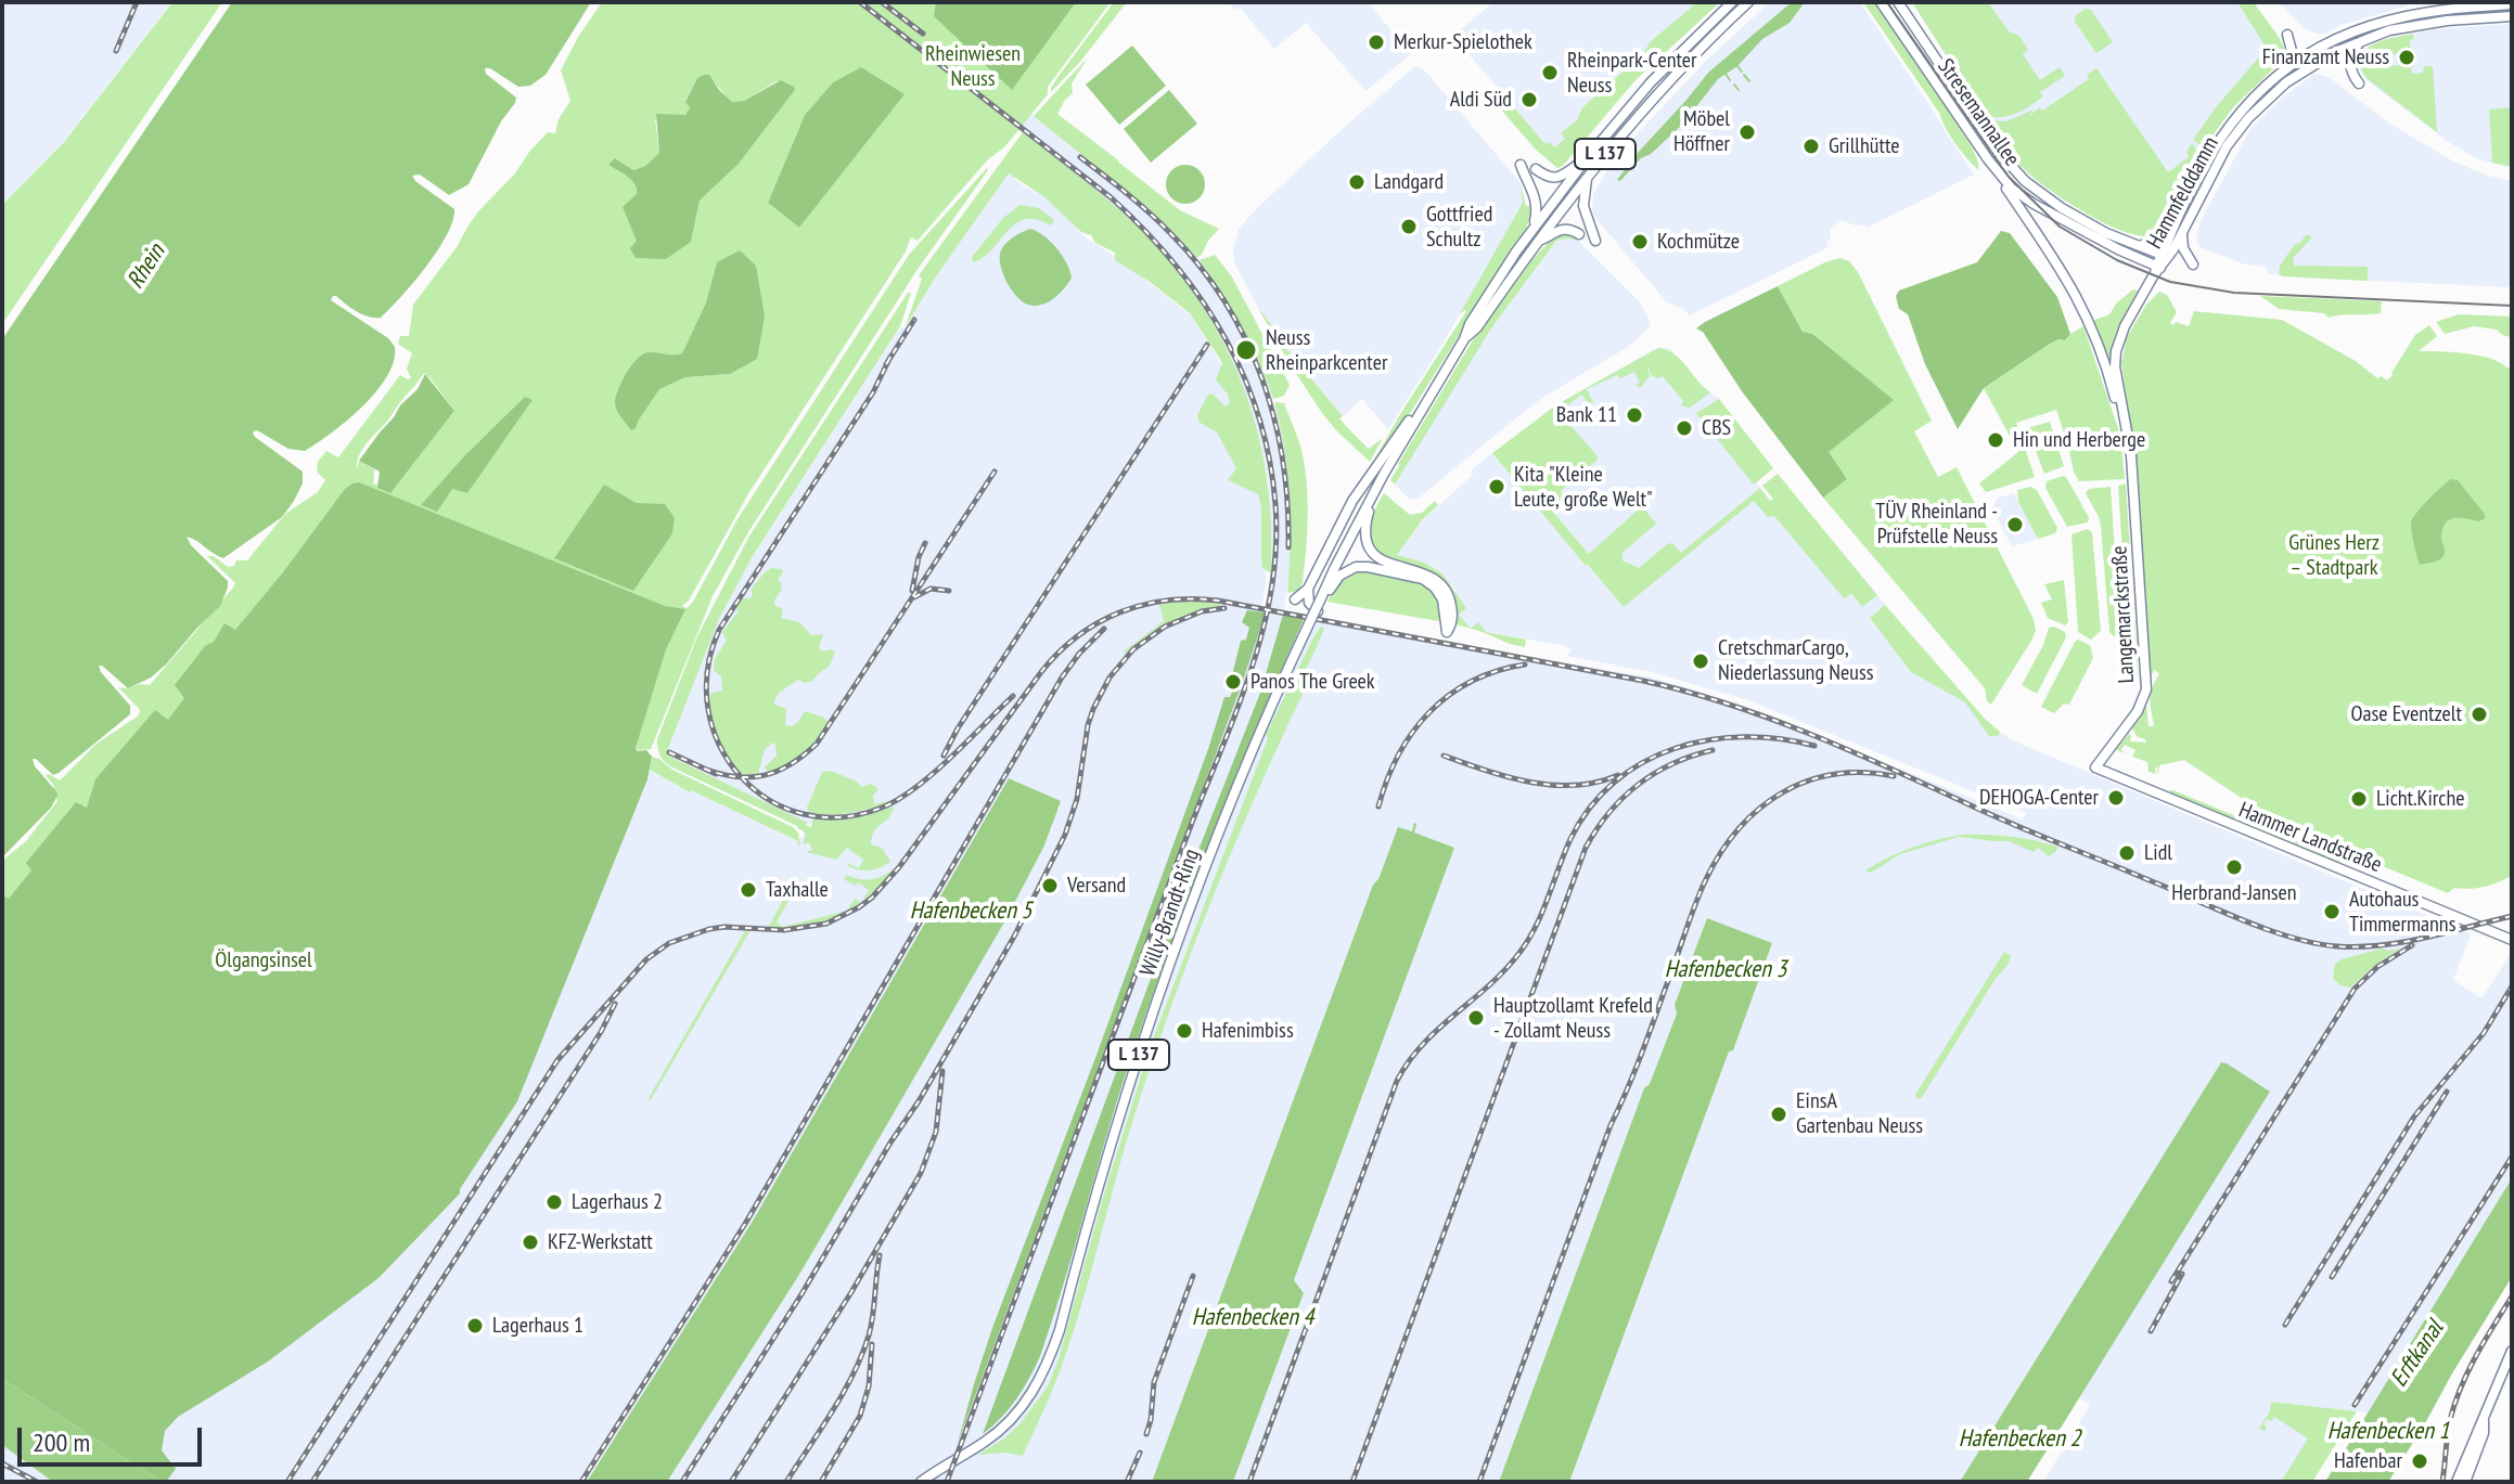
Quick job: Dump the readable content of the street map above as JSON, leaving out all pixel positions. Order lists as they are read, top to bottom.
{
  "streets": {
    "main road": [
      "Stresemannallee",
      "L 137",
      "Hammfelddamm",
      "Langemarckstraße",
      "Hammer Landstraße",
      "Willy-Brandt-Ring"
    ]
  },
  "crossings": [
    ["Stresemannallee", "Hammfelddamm"],
    ["Stresemannallee", "Langemarckstraße"],
    ["Hammfelddamm", "Langemarckstraße"],
    ["Langemarckstraße", "Hammer Landstraße"]
  ],
  "water": [
    "Rhein",
    "Hafenbecken 5",
    "Hafenbecken 3",
    "Hafenbecken 4",
    "Erftkanal",
    "Hafenbecken 1",
    "Hafenbecken 2"
  ],
  "parks": ["Rheinwiesen Neuss", "Grünes Herz – Stadtpark", "Ölgangsinsel"],
  "places": [
    "Merkur-Spielothek",
    "Finanzamt Neuss",
    "Rheinpark-Center Neuss",
    "Aldi Süd",
    "Möbel Höffner",
    "Grillhütte",
    "Landgard",
    "Gottfried Schultz",
    "Kochmütze",
    "Neuss Rheinparkcenter",
    "Bank 11",
    "CBS",
    "Hin und Herberge",
    "Kita \"Kleine Leute, große Welt\"",
    "TÜV Rheinland - Prüfstelle Neuss",
    "CretschmarCargo, Niederlassung Neuss",
    "Panos The Greek",
    "Oase Eventzelt",
    "DEHOGA-Center",
    "Licht.Kirche",
    "Lidl",
    "Herbrand-Jansen",
    "Versand",
    "Taxhalle",
    "Autohaus Timmermanns",
    "Hauptzollamt Krefeld - Zollamt Neuss",
    "Hafenimbiss",
    "EinsA Gartenbau Neuss",
    "Lagerhaus 2",
    "KFZ-Werkstatt",
    "Lagerhaus 1",
    "Hafenbar"
  ],
  "scale_bar": "200 m"
}
